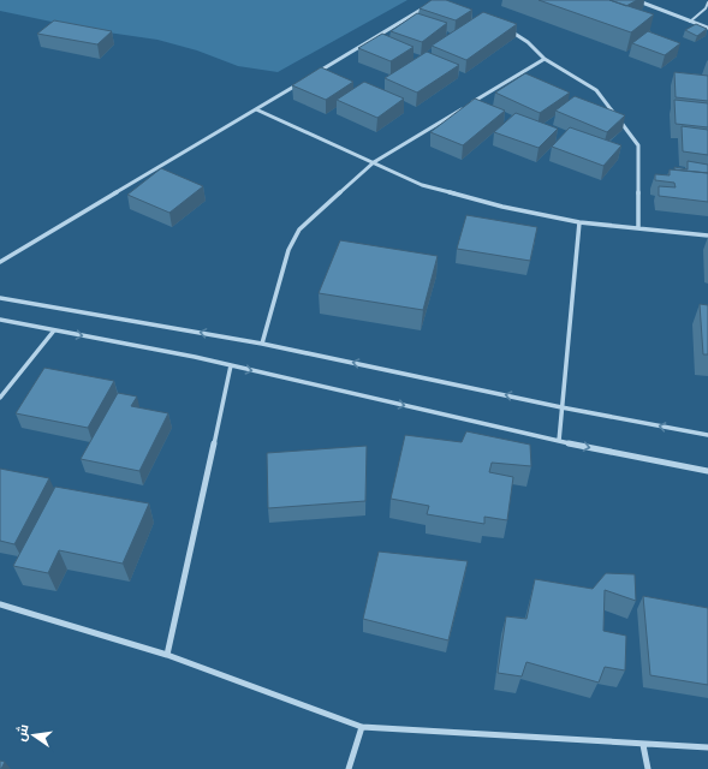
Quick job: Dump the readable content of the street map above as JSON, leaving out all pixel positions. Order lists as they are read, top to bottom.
{
  "north": "left"
}
